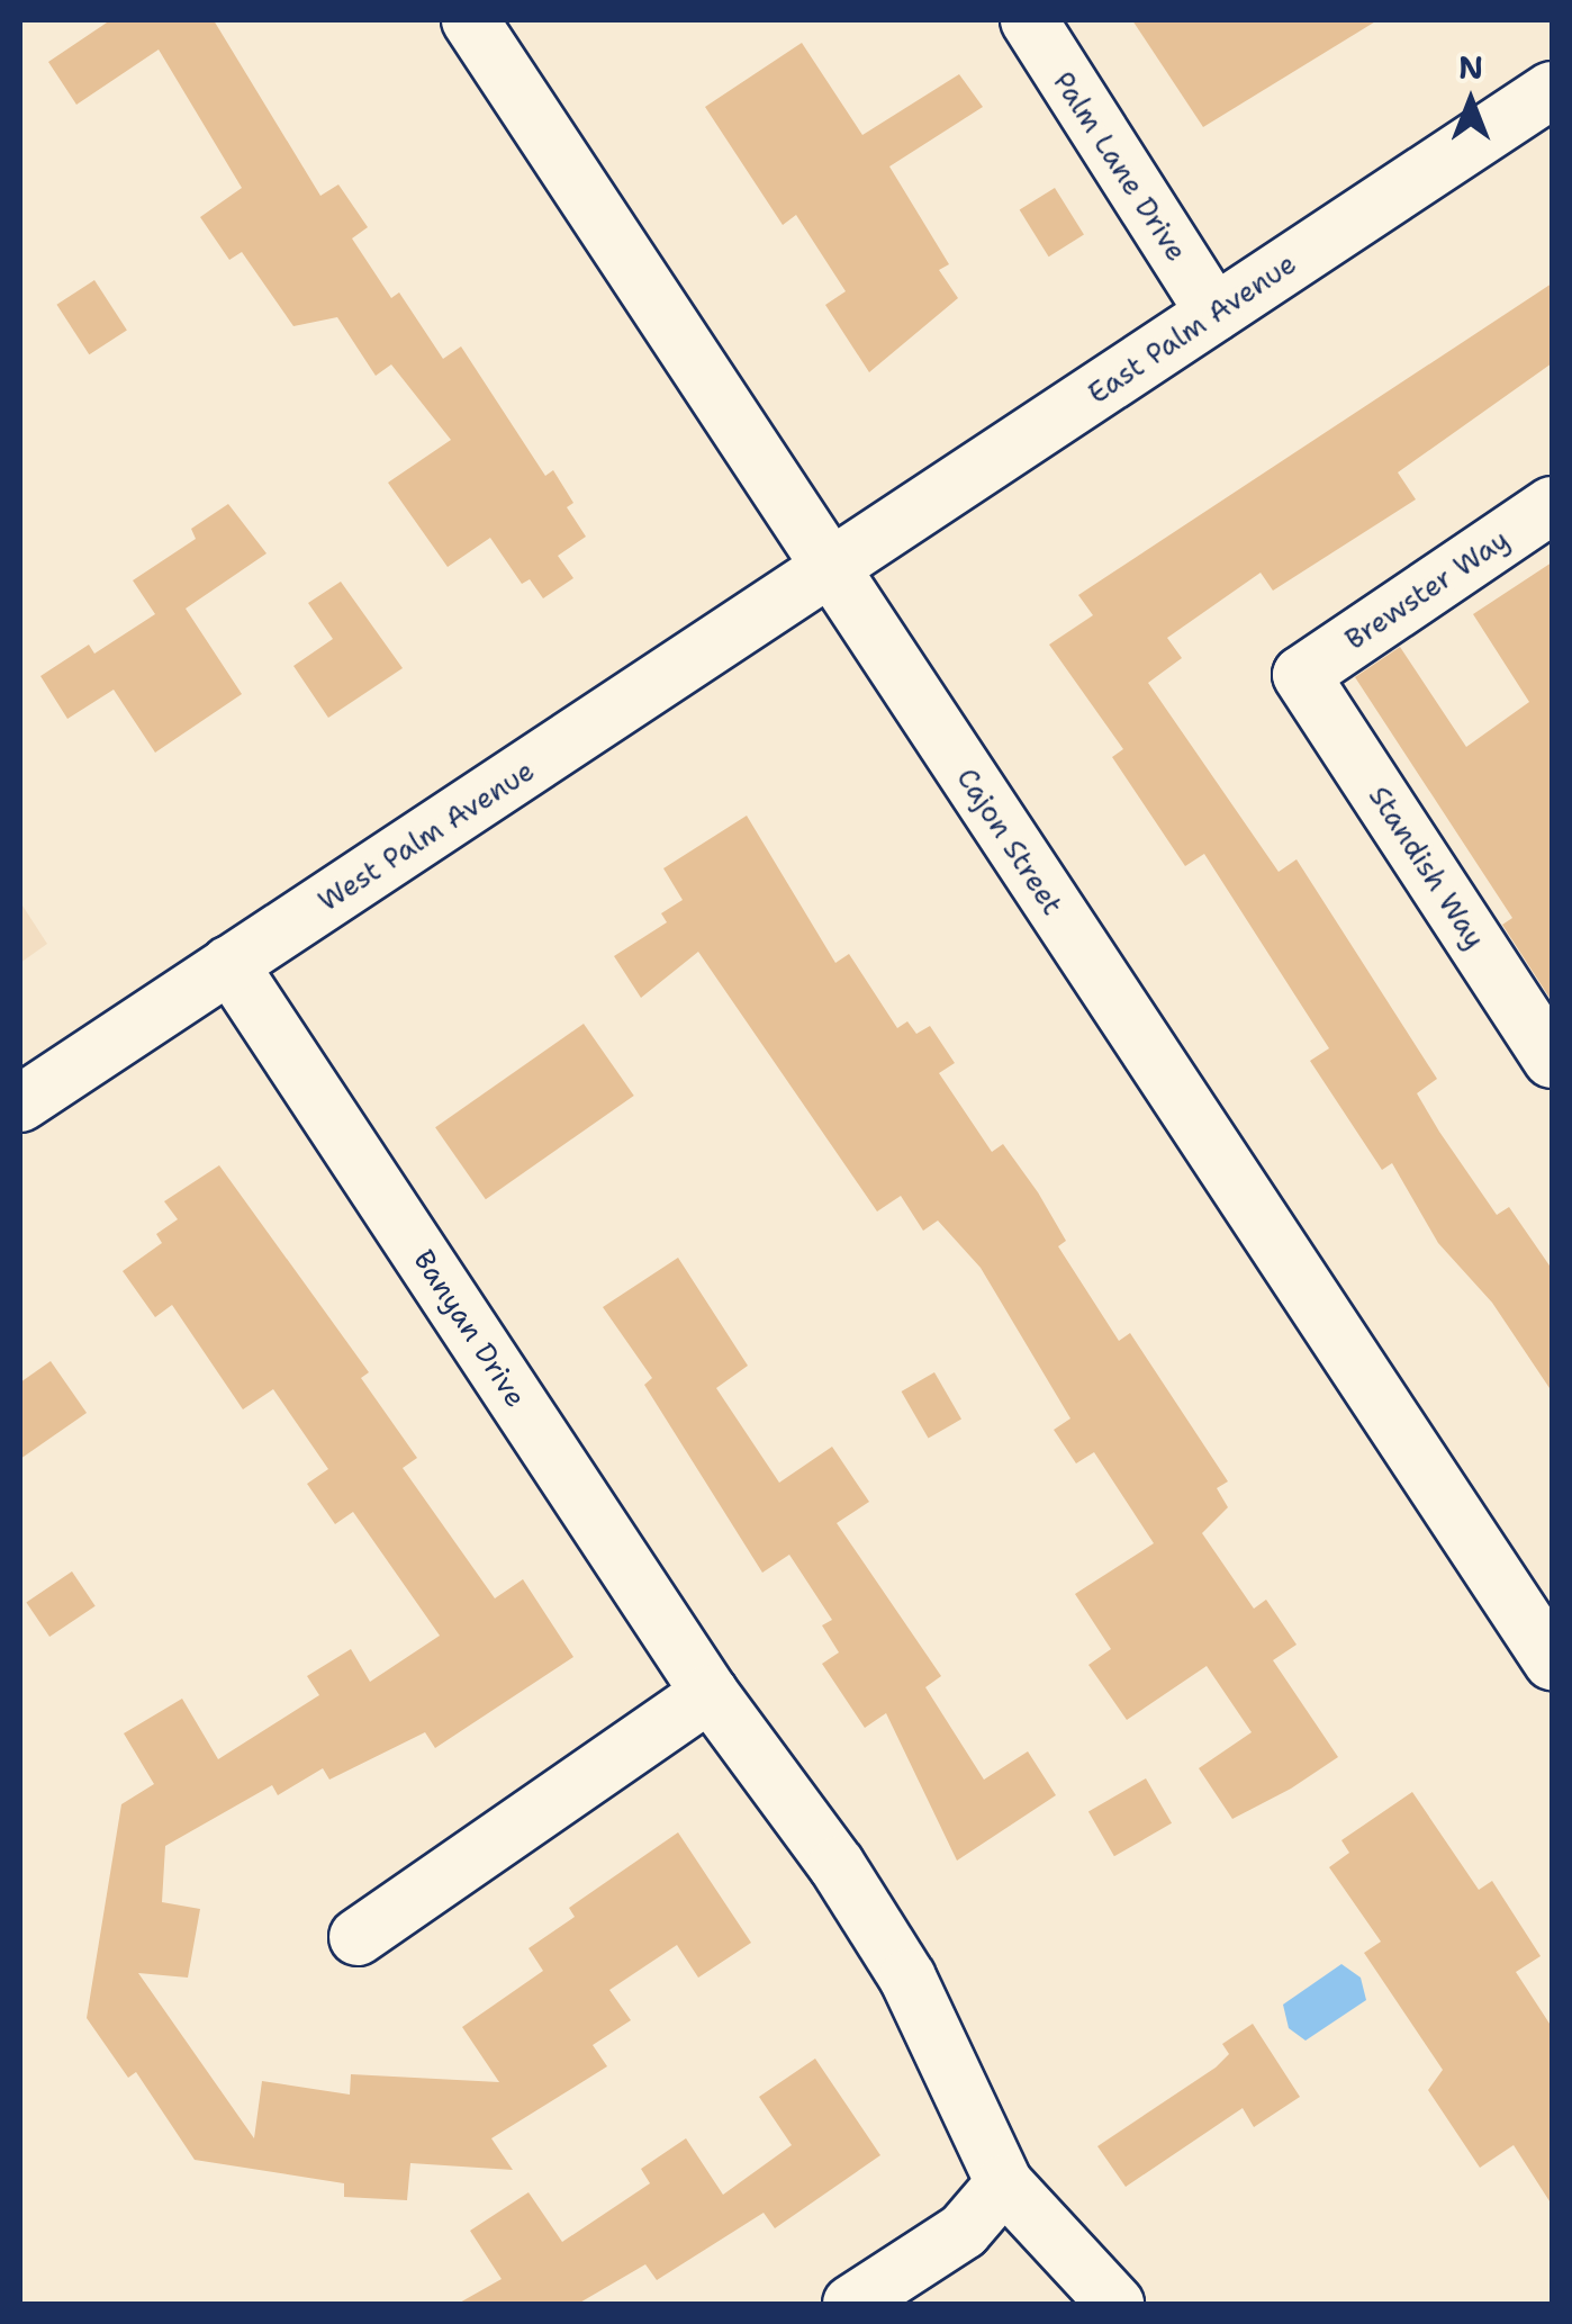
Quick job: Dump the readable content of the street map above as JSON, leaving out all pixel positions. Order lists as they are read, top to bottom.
{
  "streets": {
    "street": [
      "Palm Lane Drive",
      "East Palm Avenue",
      "Brewster Way",
      "West Palm Avenue",
      "Cajon Street",
      "Standish Way",
      "Banyan Drive"
    ]
  },
  "crossings": [
    ["Palm Lane Drive", "East Palm Avenue"],
    ["East Palm Avenue", "West Palm Avenue"],
    ["East Palm Avenue", "Cajon Street"],
    ["Brewster Way", "Standish Way"],
    ["West Palm Avenue", "Cajon Street"],
    ["West Palm Avenue", "Banyan Drive"]
  ],
  "north": "top"
}
